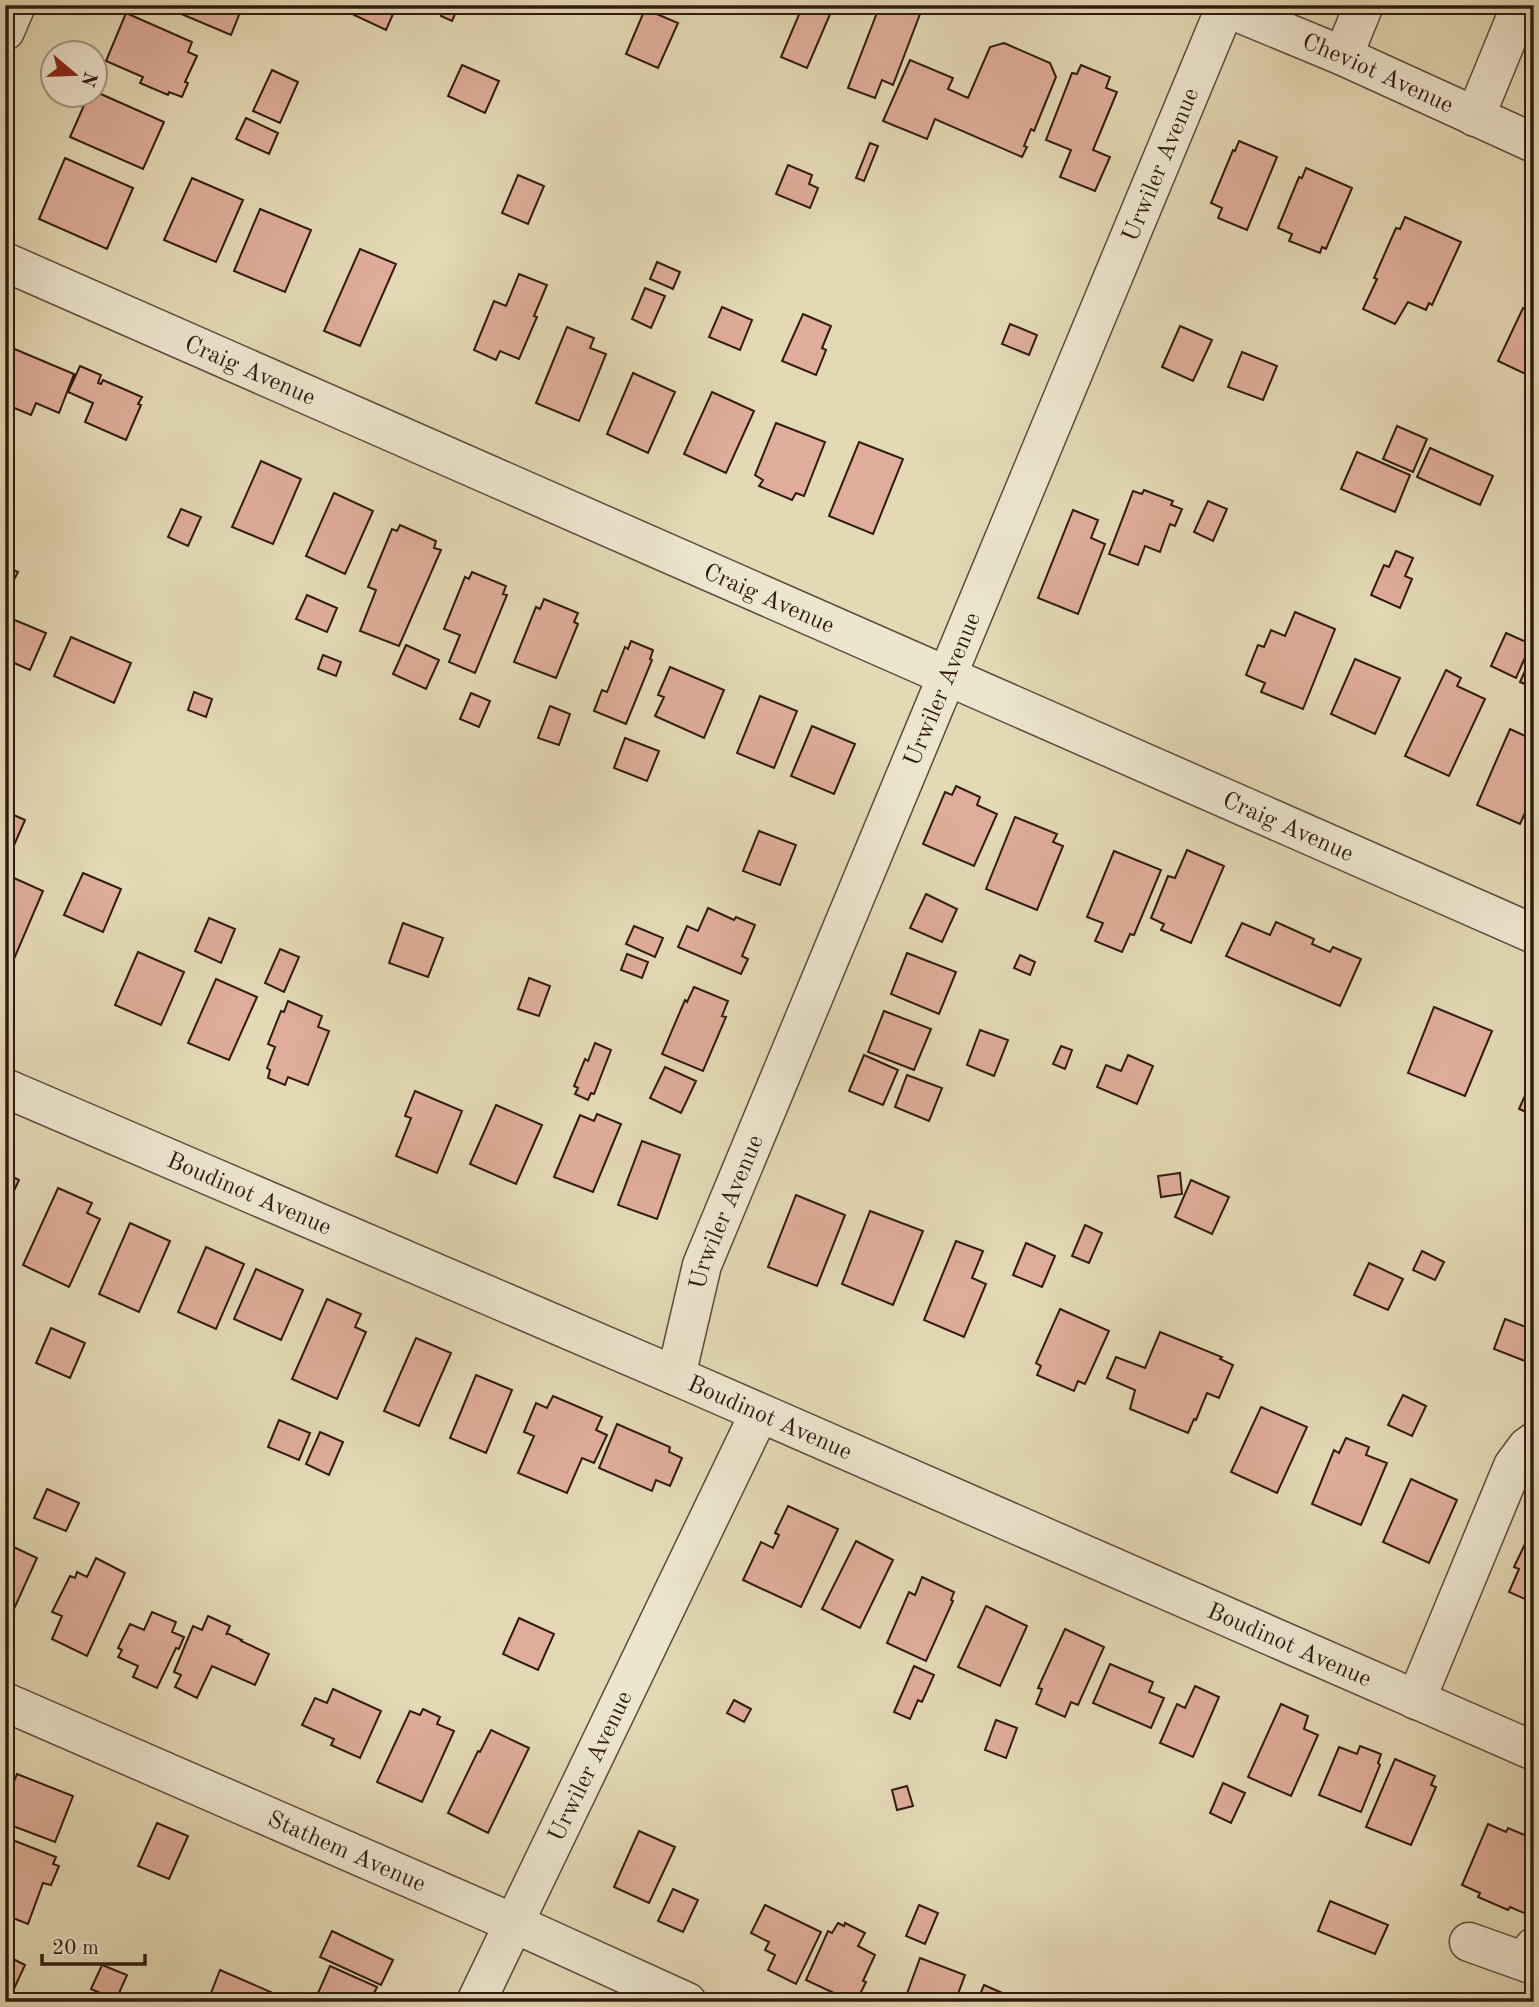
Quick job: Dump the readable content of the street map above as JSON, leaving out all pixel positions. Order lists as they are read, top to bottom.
{
  "streets": {
    "street": [
      "Cheviot Avenue",
      "Urwiler Avenue",
      "Craig Avenue",
      "Boudinot Avenue",
      "Stathem Avenue"
    ]
  },
  "crossings": [
    ["Cheviot Avenue", "Urwiler Avenue"],
    ["Urwiler Avenue", "Craig Avenue"],
    ["Urwiler Avenue", "Boudinot Avenue"],
    ["Urwiler Avenue", "Stathem Avenue"]
  ],
  "scale_bar": "20 m",
  "north": "right"
}
